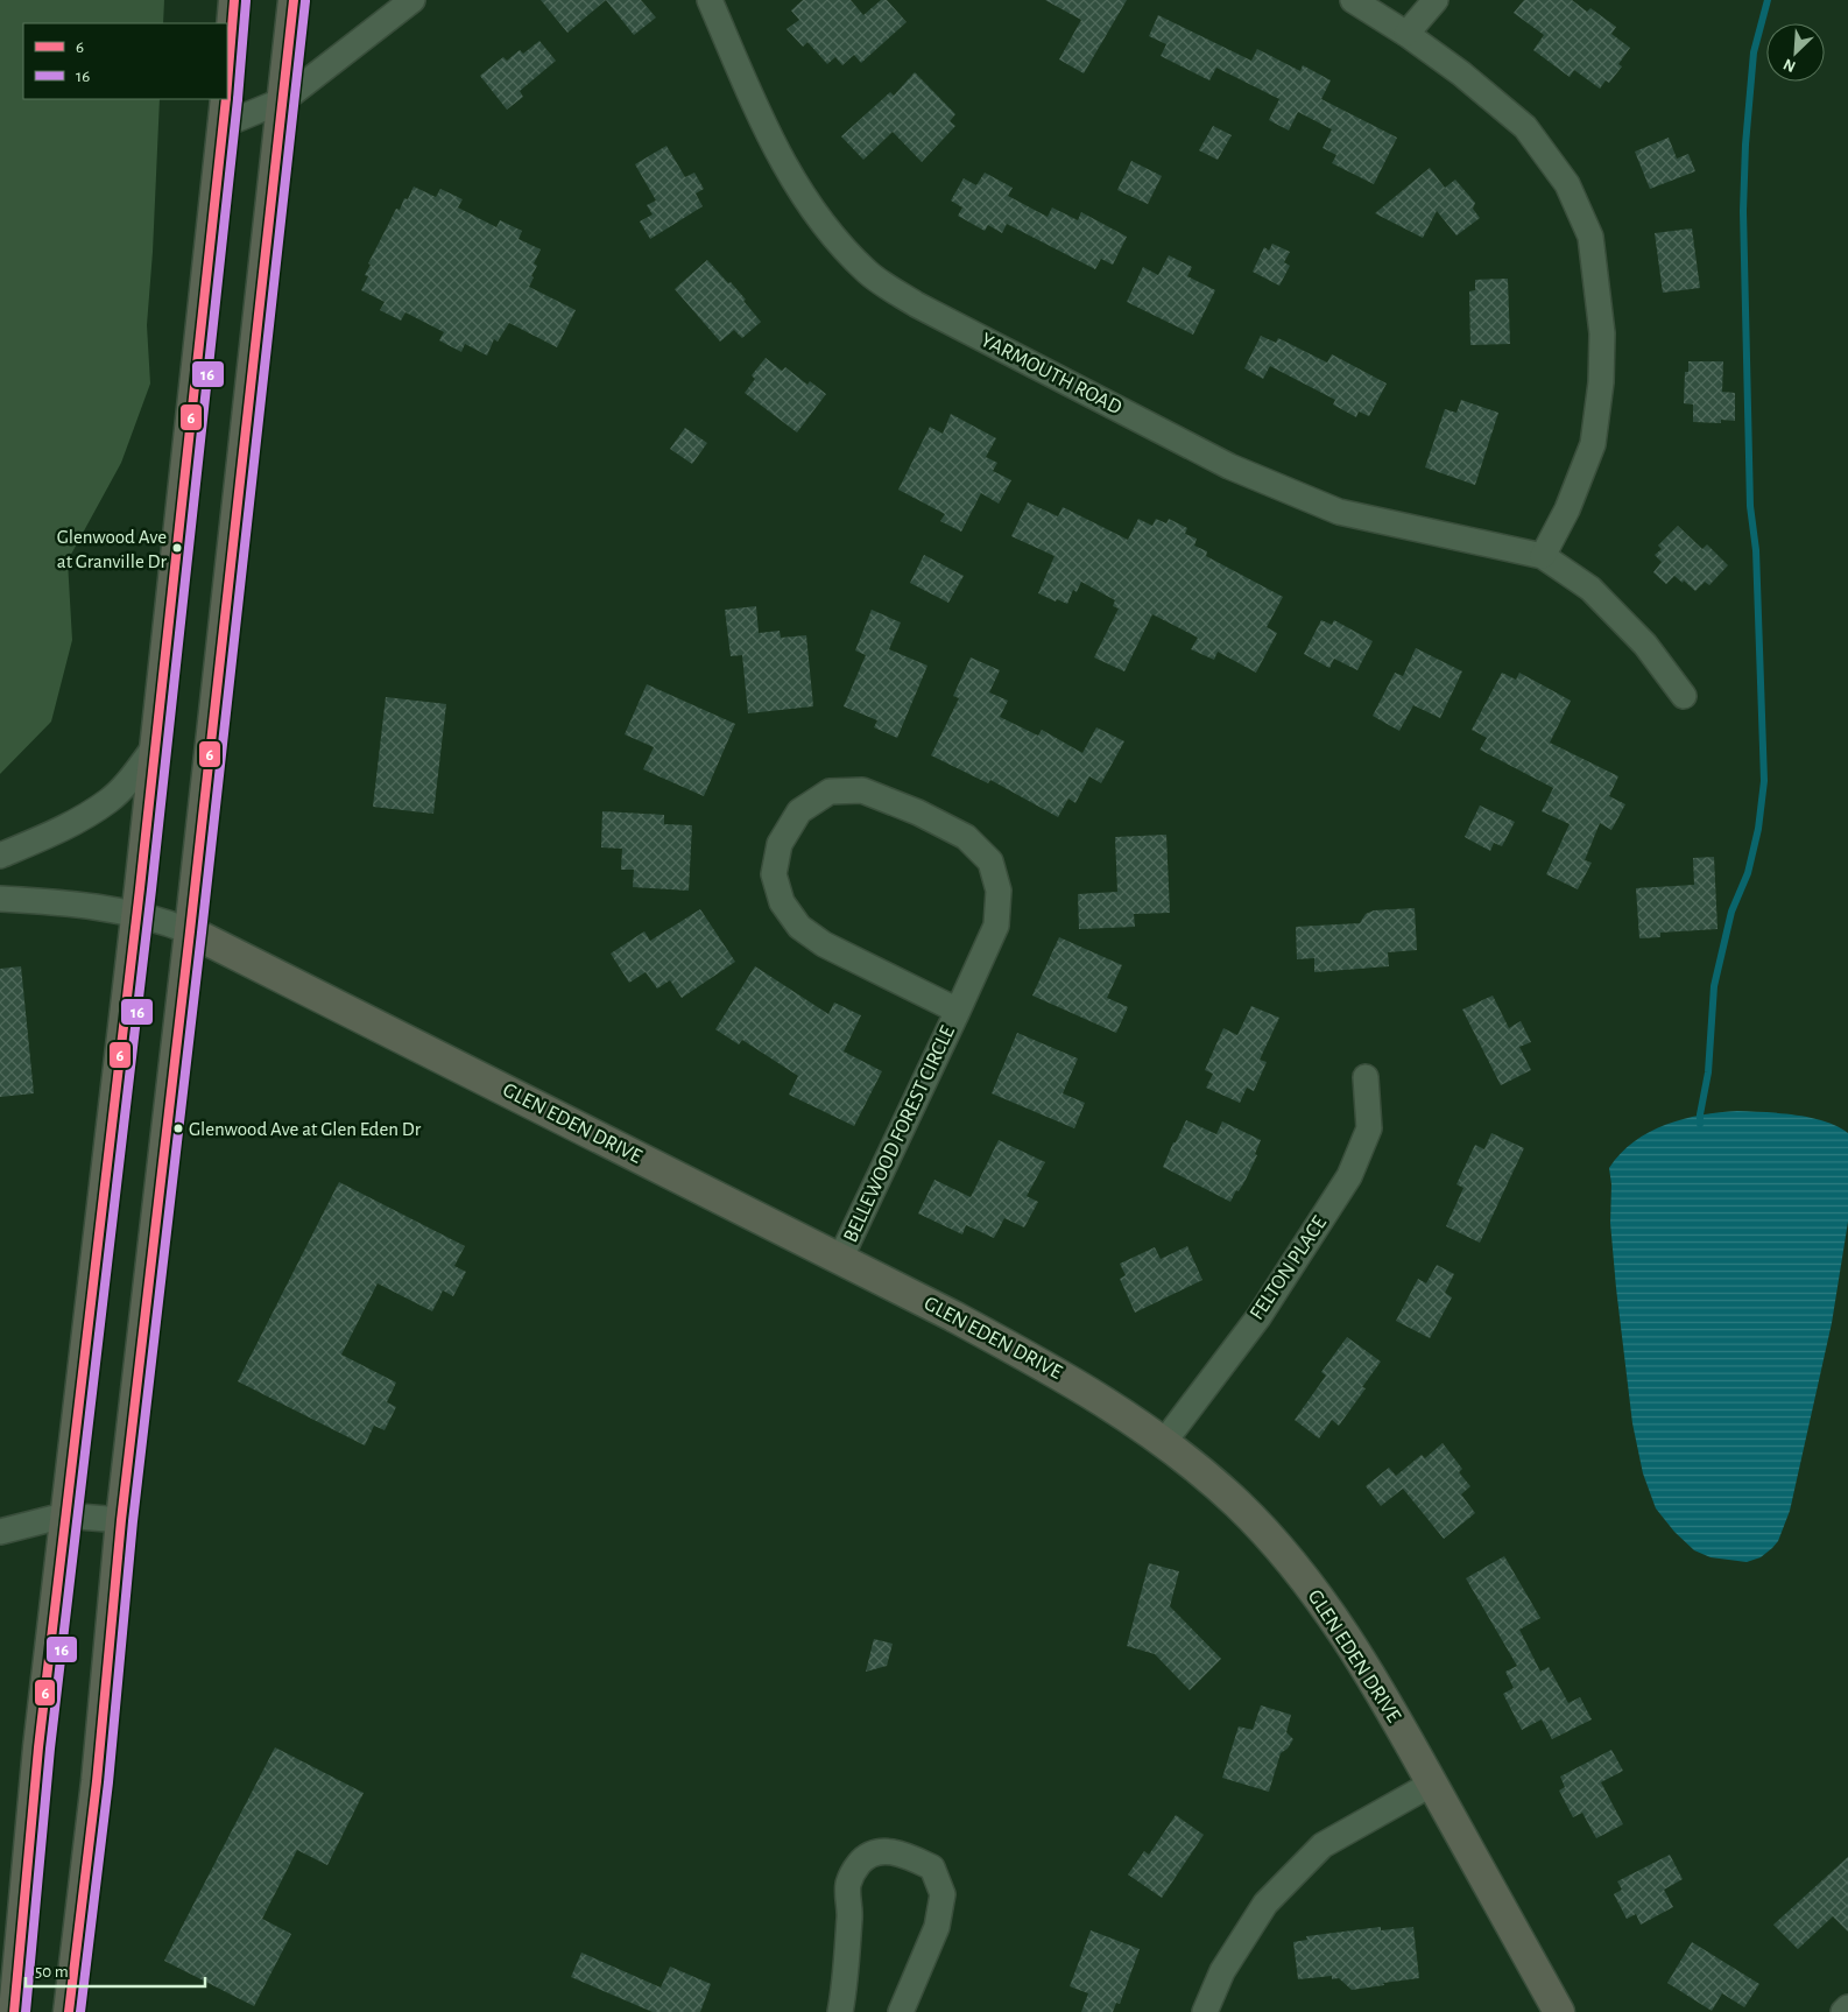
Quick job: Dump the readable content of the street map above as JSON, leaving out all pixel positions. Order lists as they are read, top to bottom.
{
  "streets": {
    "main road": ["GLEN EDEN DRIVE"],
    "street": ["YARMOUTH ROAD", "BELLEWOOD FOREST CIRCLE", "FELTON PLACE"]
  },
  "crossings": [
    ["GLEN EDEN DRIVE", "BELLEWOOD FOREST CIRCLE"],
    ["GLEN EDEN DRIVE", "FELTON PLACE"]
  ],
  "places": ["Glenwood Ave at Granville Dr", "Glenwood Ave at Glen Eden Dr"],
  "lines": ["transit line 6", "transit line 16"],
  "legend": ["6", "16"],
  "scale_bar": "50 m",
  "north": "bottom left"
}
